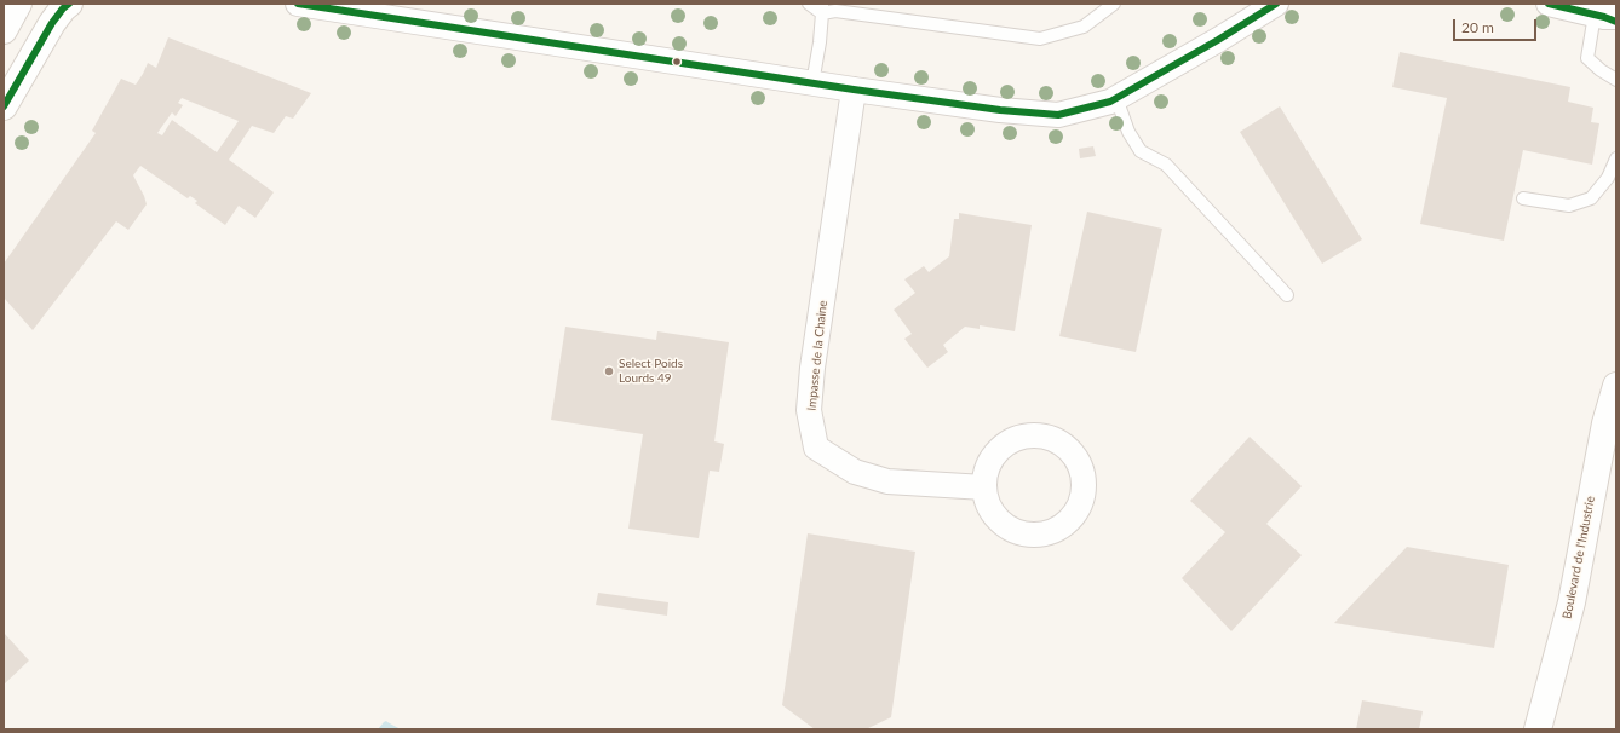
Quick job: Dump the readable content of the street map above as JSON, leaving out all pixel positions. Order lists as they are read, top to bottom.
{
  "streets": {
    "street": ["Impasse de la Chaine", "Boulevard de l'Industrie"]
  },
  "places": ["Select Poids Lourds 49"],
  "scale_bar": "20 m"
}
